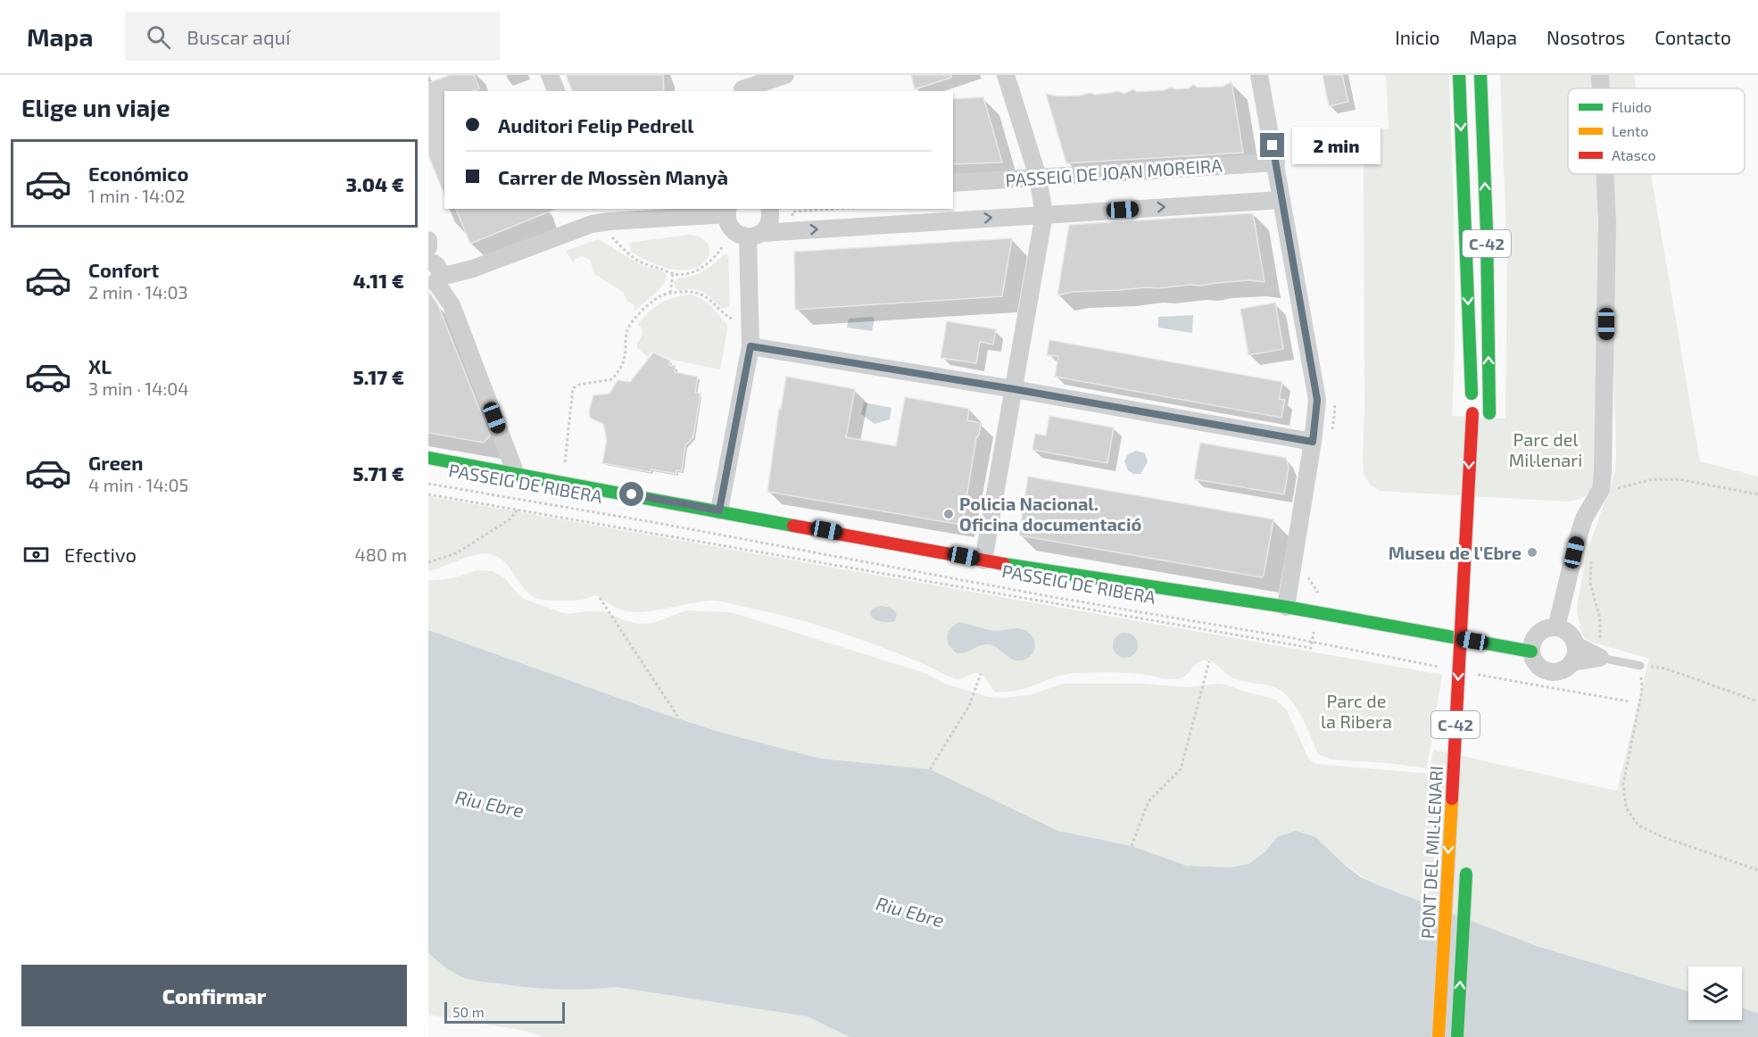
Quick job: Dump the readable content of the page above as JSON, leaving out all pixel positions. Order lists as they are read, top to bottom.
{
  "streets": {
    "main road": ["C-42", "PASSEIG DE RIBERA", "PONT DEL MIL·LENARI"],
    "street": ["PASSEIG DE JOAN MOREIRA"]
  },
  "water": ["Riu Ebre"],
  "parks": ["Parc del Mil·lenari", "Parc de la Ribera"],
  "places": ["Policia Nacional. Oficina documentació", "Museu de l'Ebre"],
  "legend": ["Fluido", "Lento", "Atasco"],
  "scale_bar": "50 m",
  "page": {
    "header": "Mapa",
    "search": "Buscar aquí",
    "nav": [
      "Inicio",
      "Mapa",
      "Nosotros",
      "Contacto"
    ],
    "heading": "Elige un viaje",
    "banner": ["Auditori Felip Pedrell", "Carrer de Mossèn Manyà"],
    "bubble": "2 min",
    "list": [
      {
        "name": "Económico",
        "note": "1 min · 14:02",
        "value": "3.04 €"
      },
      {
        "name": "Confort",
        "note": "2 min · 14:03",
        "value": "4.11 €"
      },
      {
        "name": "XL",
        "note": "3 min · 14:04",
        "value": "5.17 €"
      },
      {
        "name": "Green",
        "note": "4 min · 14:05",
        "value": "5.71 €"
      }
    ],
    "pay": ["Efectivo", "480 m"],
    "buttons": "Confirmar",
    "scale": "50 m"
  }
}
